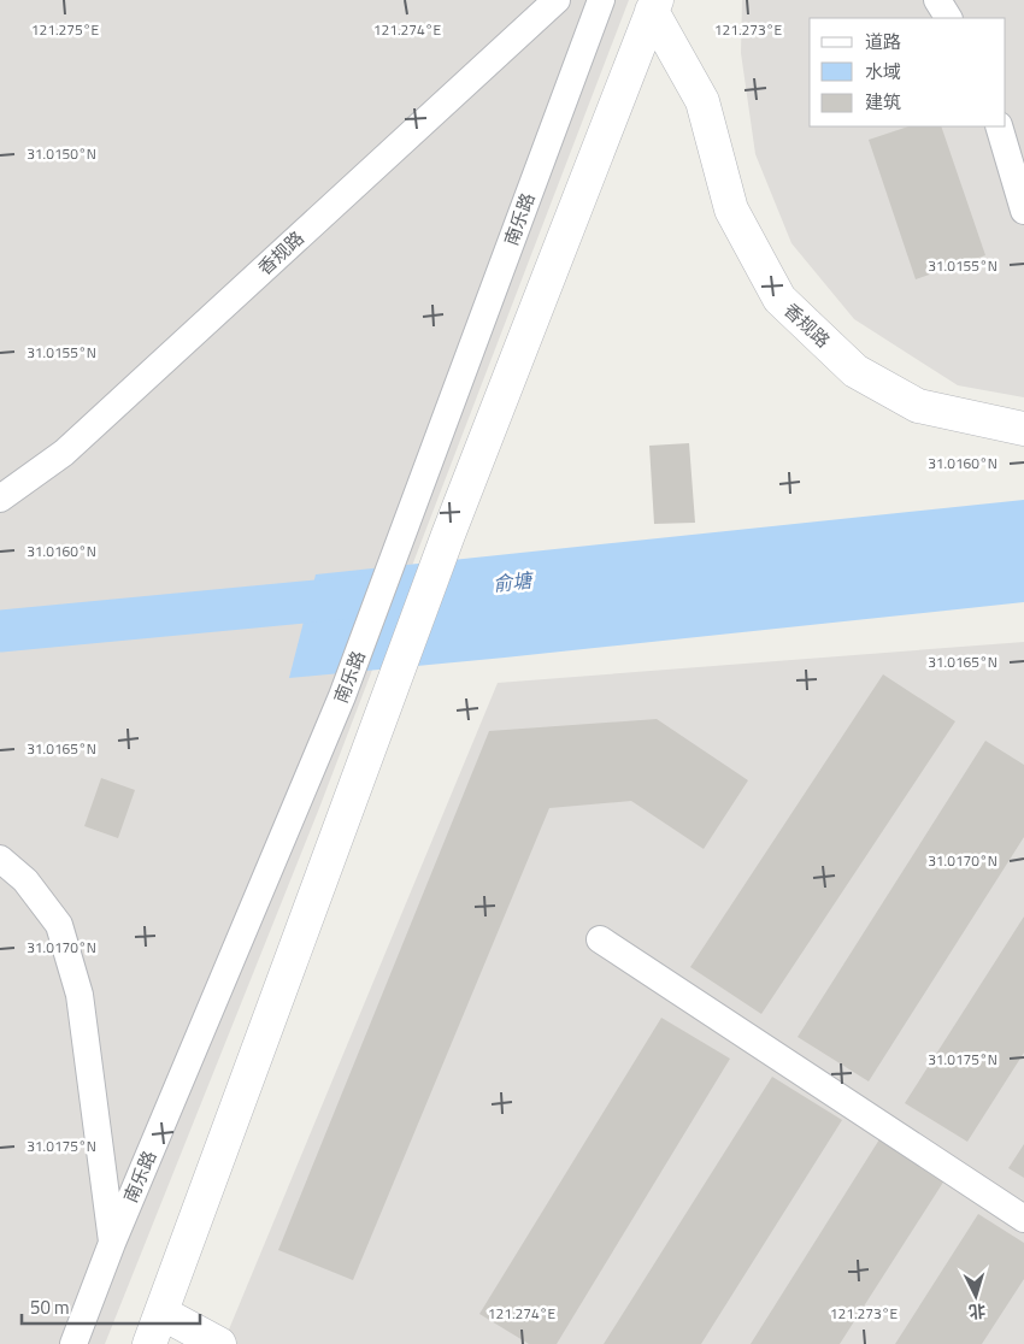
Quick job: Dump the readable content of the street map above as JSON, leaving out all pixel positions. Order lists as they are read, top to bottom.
{
  "streets": {
    "street": ["南乐路", "香规路"]
  },
  "water": ["俞塘"],
  "legend": ["道路", "水域", "建筑"],
  "scale_bar": "50 m",
  "north": "bottom",
  "coordinates": [
    "121.275°E",
    "121.274°E",
    "121.273°E",
    "31.0150°N",
    "31.0155°N",
    "31.0160°N",
    "31.0165°N",
    "31.0170°N",
    "31.0175°N"
  ]
}
